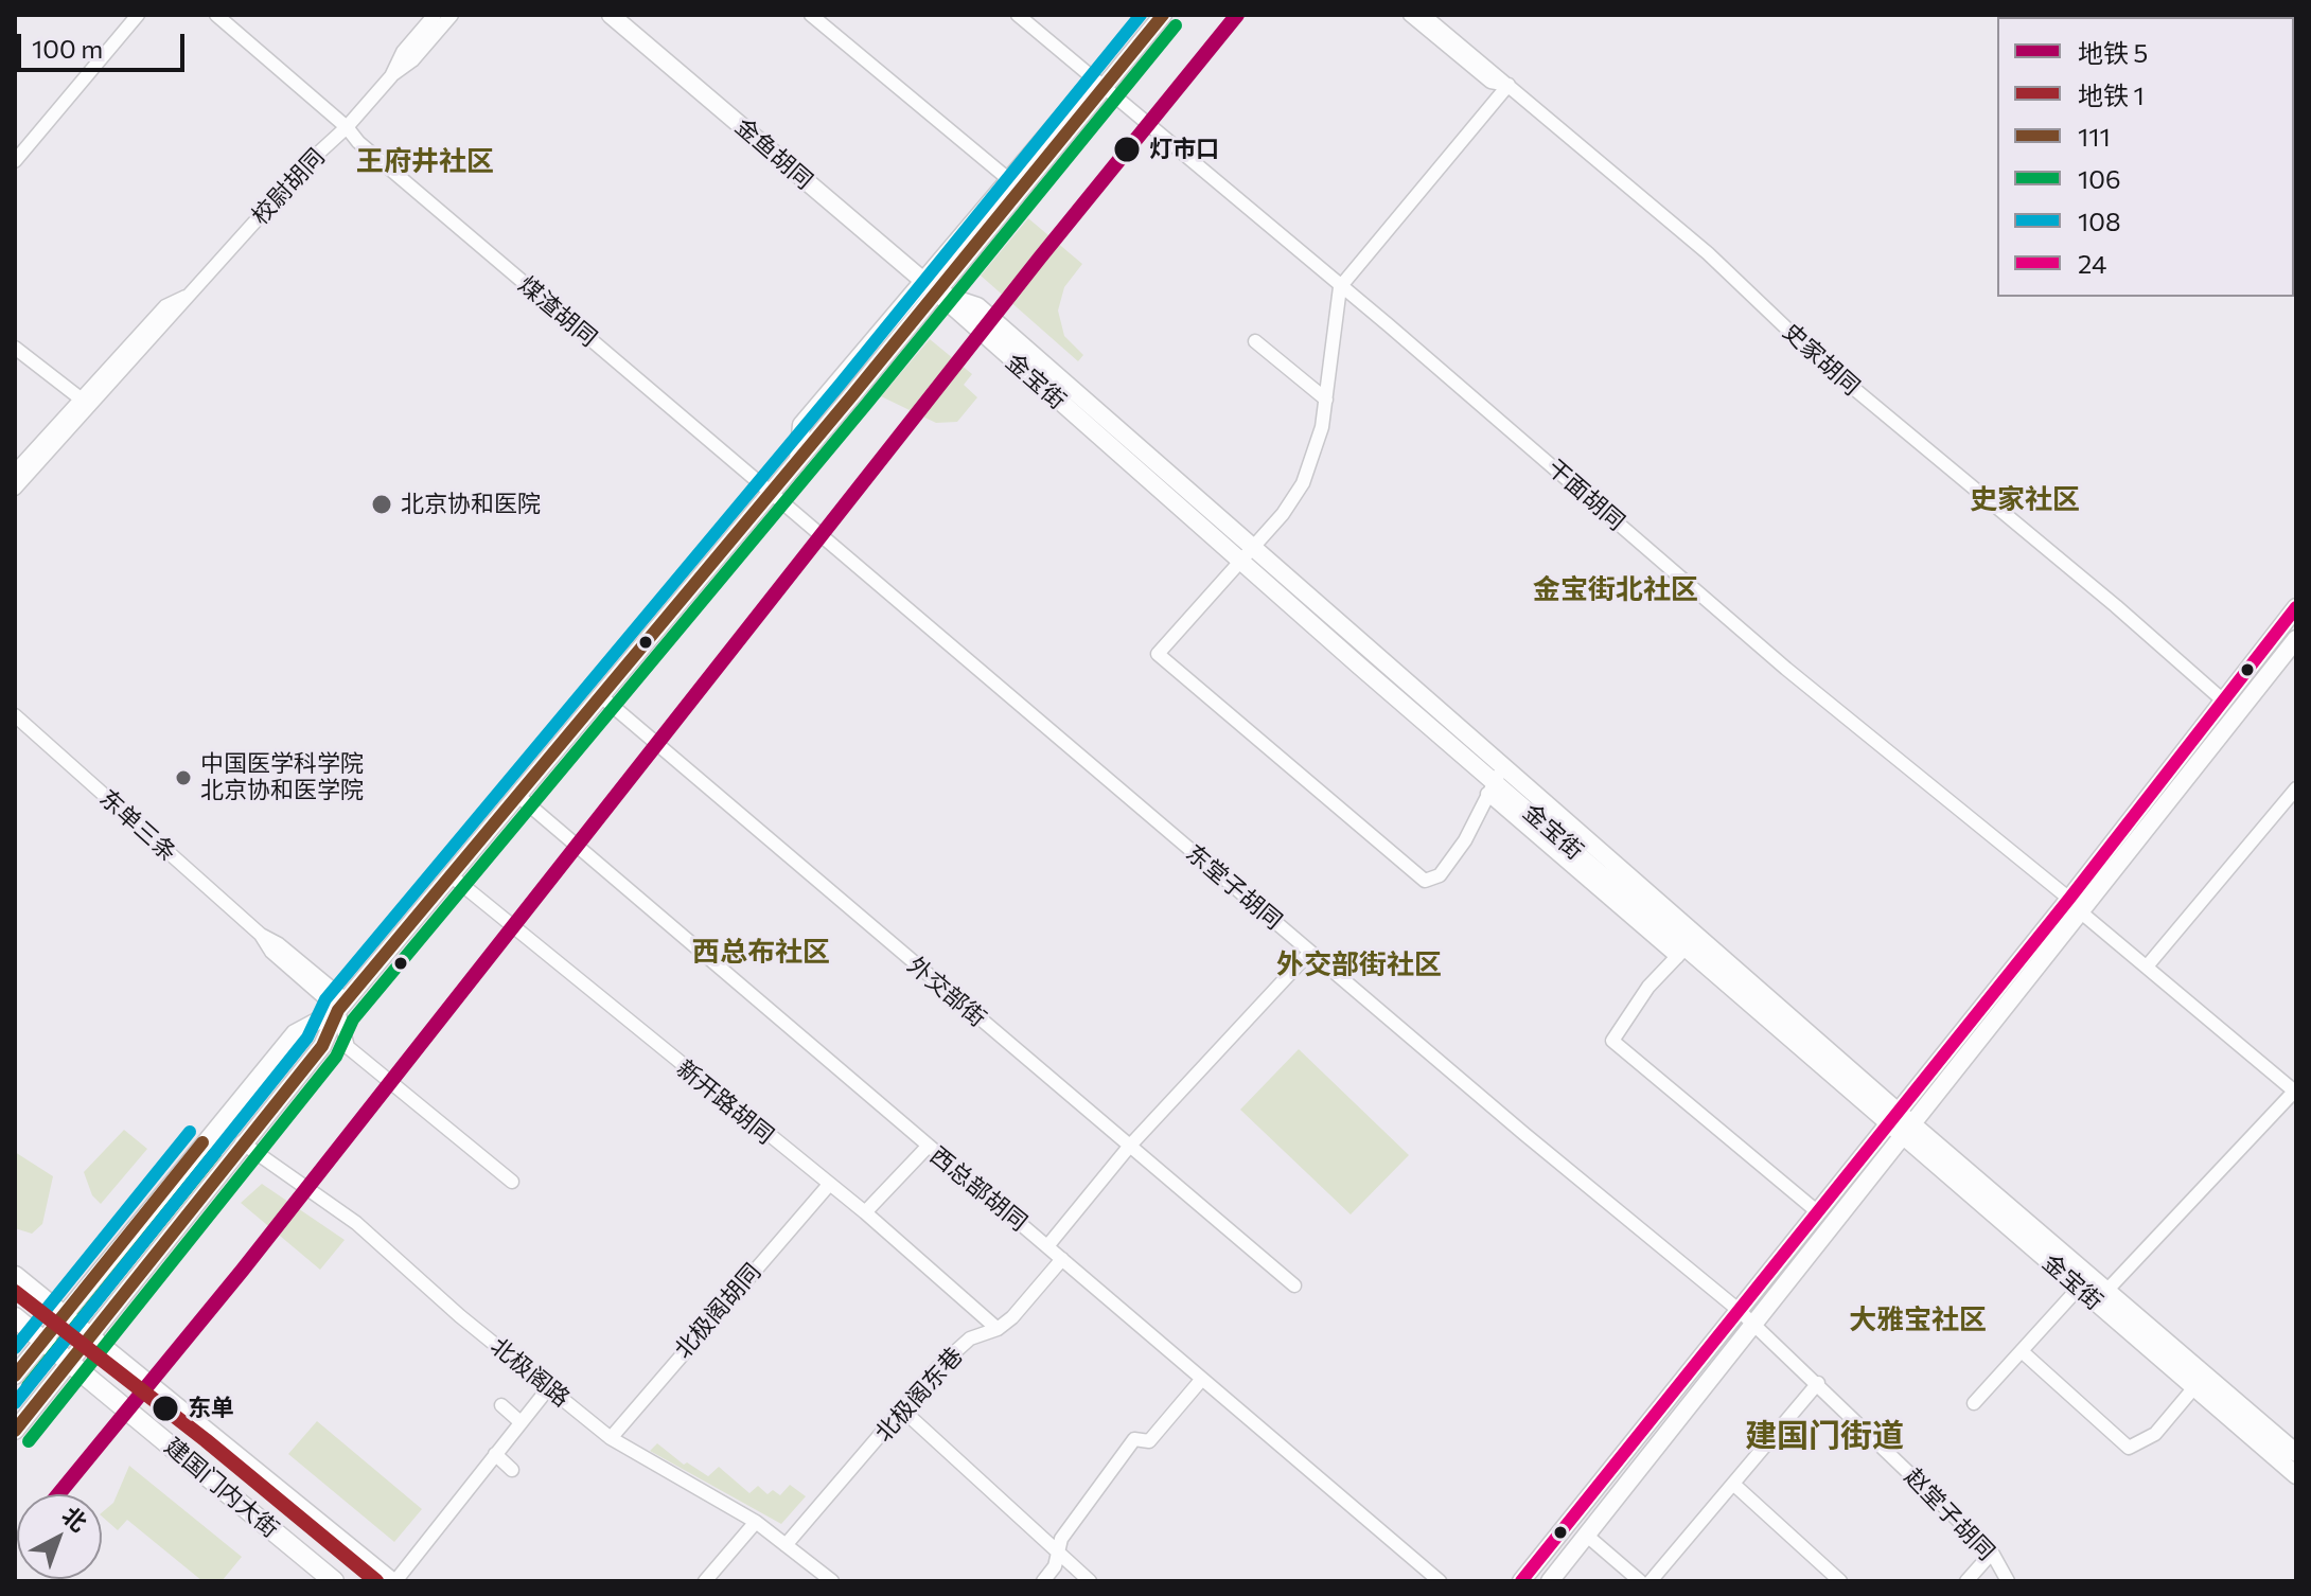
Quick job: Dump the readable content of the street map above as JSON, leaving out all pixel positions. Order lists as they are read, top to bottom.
{
  "streets": {
    "highway": ["建国门内大街"],
    "main road": ["金鱼胡同", "金宝街"],
    "street": [
      "校尉胡同",
      "煤渣胡同",
      "史家胡同",
      "干面胡同",
      "东单三条",
      "东堂子胡同",
      "外交部街",
      "新开路胡同",
      "西总部胡同",
      "北极阁胡同",
      "北极阁路",
      "北极阁东巷",
      "赵堂子胡同"
    ]
  },
  "crossings": [
    ["金鱼胡同", "金宝街"],
    ["校尉胡同", "煤渣胡同"],
    ["煤渣胡同", "东堂子胡同"],
    ["东堂子胡同", "赵堂子胡同"],
    ["新开路胡同", "北极阁胡同"],
    ["新开路胡同", "北极阁东巷"],
    ["西总部胡同", "北极阁东巷"],
    ["北极阁胡同", "北极阁路"],
    ["北极阁路", "北极阁东巷"]
  ],
  "districts": [
    "王府井社区",
    "史家社区",
    "金宝街北社区",
    "西总布社区",
    "外交部街社区",
    "大雅宝社区",
    "建国门街道"
  ],
  "places": [
    "灯市口",
    "北京协和医院",
    "中国医学科学院 北京协和医学院",
    "东单"
  ],
  "lines": [
    "metro line 5",
    "transit line 111",
    "transit line 108",
    "transit line 106",
    "transit line 24",
    "metro line 1"
  ],
  "legend": [
    "地铁 5",
    "地铁 1",
    "111",
    "106",
    "108",
    "24"
  ],
  "scale_bar": "100 m",
  "north": "top right"
}
